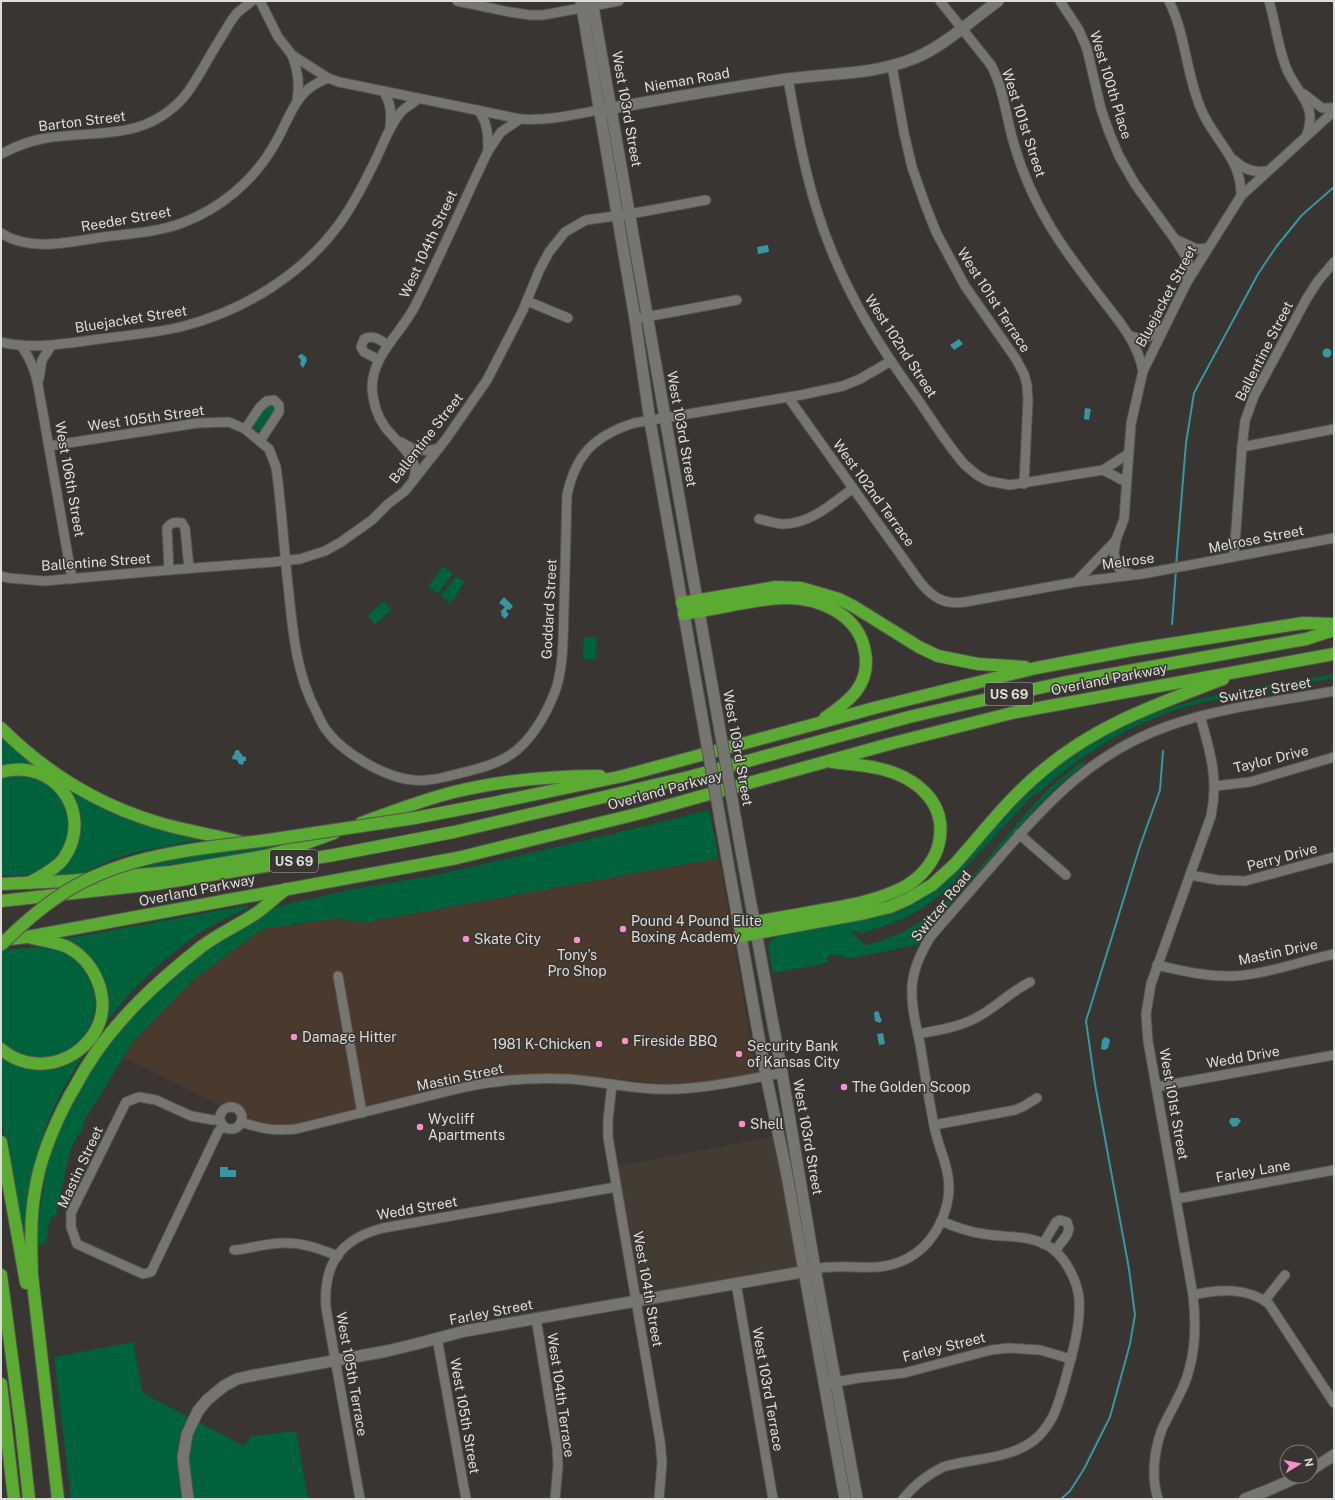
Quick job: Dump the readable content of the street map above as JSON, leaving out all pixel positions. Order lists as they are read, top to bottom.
{
  "streets": {
    "highway": ["Overland Parkway", "US 69"],
    "main road": ["Nieman Road", "West 103rd Street", "Farley Street"],
    "street": [
      "West 100th Place",
      "Barton Street",
      "West 101st Street",
      "Reeder Street",
      "West 104th Street",
      "Bluejacket Street",
      "West 101st Terrace",
      "West 102nd Street",
      "Ballentine Street",
      "West 105th Street",
      "West 106th Street",
      "West 102nd Terrace",
      "Melrose Street",
      "Melrose",
      "Goddard Street",
      "Switzer Street",
      "Taylor Drive",
      "Perry Drive",
      "Switzer Road",
      "Mastin Drive",
      "Wedd Drive",
      "Mastin Street",
      "Farley Lane",
      "Wedd Street",
      "West 105th Terrace",
      "West 103rd Terrace",
      "West 104th Terrace"
    ]
  },
  "crossings": [
    ["Nieman Road", "West 103rd Street"],
    ["Nieman Road", "West 101st Street"],
    ["Nieman Road", "Reeder Street"],
    ["Nieman Road", "West 104th Street"],
    ["Nieman Road", "Bluejacket Street"],
    ["Nieman Road", "West 101st Terrace"],
    ["Nieman Road", "West 102nd Street"],
    ["West 100th Place", "Bluejacket Street"],
    ["West 103rd Street", "Ballentine Street"],
    ["West 103rd Street", "Goddard Street"],
    ["West 103rd Street", "Switzer Road"],
    ["West 103rd Street", "Mastin Street"],
    ["West 103rd Street", "Farley Street"],
    ["West 101st Street", "Bluejacket Street"],
    ["West 101st Street", "Switzer Street"],
    ["West 101st Street", "Taylor Drive"],
    ["West 101st Street", "Perry Drive"],
    ["West 101st Street", "Switzer Road"],
    ["West 101st Street", "Mastin Drive"],
    ["West 101st Street", "Wedd Drive"],
    ["West 101st Street", "Farley Lane"],
    ["West 104th Street", "Ballentine Street"],
    ["West 104th Street", "Mastin Street"],
    ["West 104th Street", "Wedd Street"],
    ["West 104th Street", "Farley Street"],
    ["Bluejacket Street", "West 106th Street"],
    ["Bluejacket Street", "West 102nd Terrace"],
    ["Bluejacket Street", "Melrose"],
    ["West 101st Terrace", "West 102nd Street"],
    ["West 102nd Street", "Goddard Street"],
    ["Ballentine Street", "West 105th Street"],
    ["Ballentine Street", "West 106th Street"],
    ["Ballentine Street", "Melrose Street"],
    ["West 105th Street", "West 106th Street"],
    ["West 105th Street", "Goddard Street"],
    ["West 105th Street", "Farley Street"],
    ["West 102nd Terrace", "Melrose"],
    ["West 102nd Terrace", "Goddard Street"],
    ["Melrose Street", "Melrose"],
    ["Switzer Street", "Switzer Road"],
    ["Switzer Road", "Farley Street"],
    ["Wedd Street", "West 105th Terrace"],
    ["Farley Street", "West 105th Terrace"],
    ["Farley Street", "West 103rd Terrace"],
    ["Farley Street", "West 104th Terrace"]
  ],
  "places": [
    "Pound 4 Pound Elite Boxing Academy",
    "Skate City",
    "Tony's Pro Shop",
    "Damage Hitter",
    "Fireside BBQ",
    "1981 K-Chicken",
    "Security Bank of Kansas City",
    "The Golden Scoop",
    "Shell",
    "Wycliff Apartments"
  ],
  "north": "right"
}
